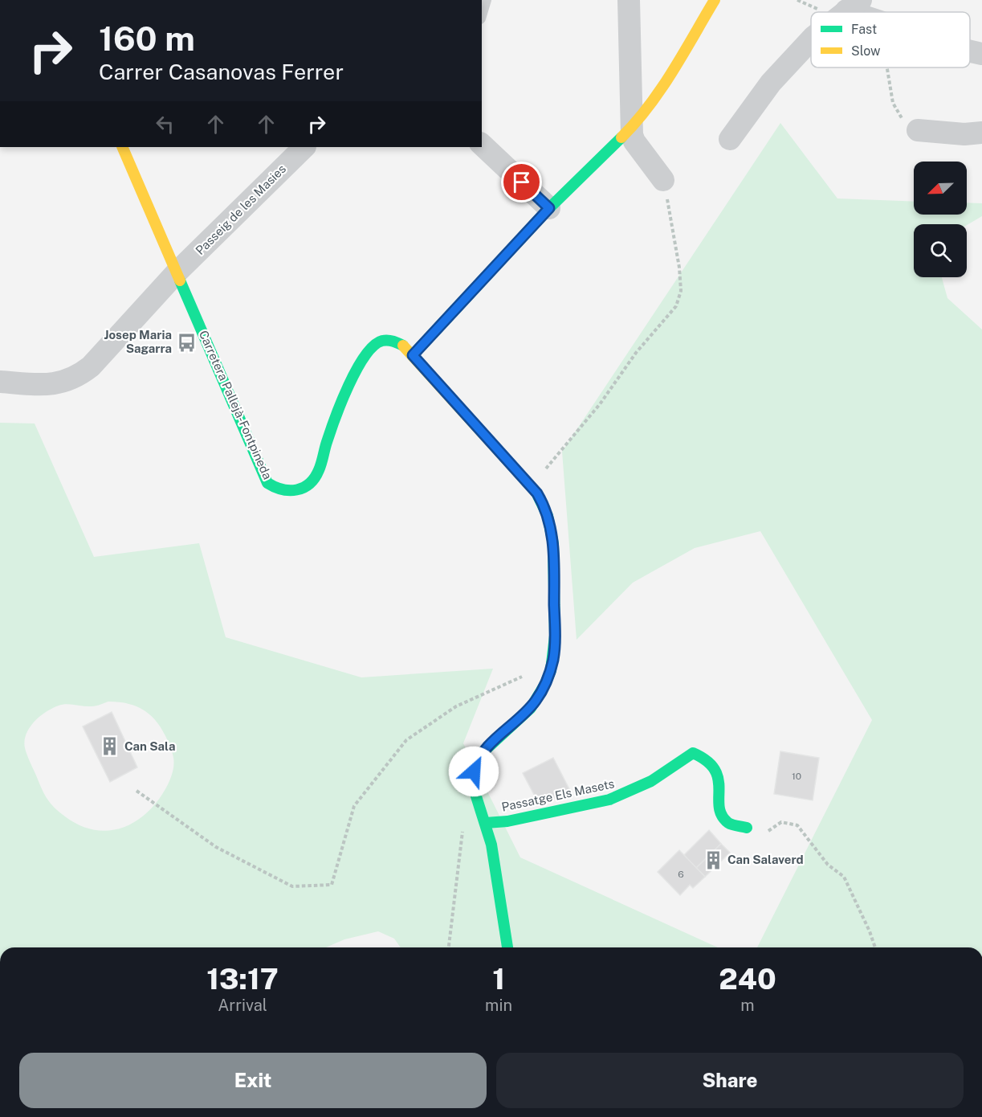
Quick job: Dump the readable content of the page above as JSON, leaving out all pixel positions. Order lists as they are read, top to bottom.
{
  "streets": {
    "street": ["Passeig de les Masies", "Carretera Pallejà-Fontpineda", "Passatge Els Masets"]
  },
  "crossings": [
    ["Passeig de les Masies", "Carretera Pallejà-Fontpineda"],
    ["Carretera Pallejà-Fontpineda", "Passatge Els Masets"]
  ],
  "places": {
    "bus stop": ["Josep Maria Sagarra"],
    "building": ["Can Sala", "Can Salaverd"]
  },
  "house_numbers": ["10", "6"],
  "legend": ["Fast", "Slow"],
  "north": "bottom left",
  "page": {
    "turn": ["160 m", "Carrer Casanovas Ferrer"],
    "eta": [
      "13:17",
      "Arrival",
      "1",
      "min",
      "240",
      "m"
    ],
    "buttons": ["Exit", "Share"]
  }
}
